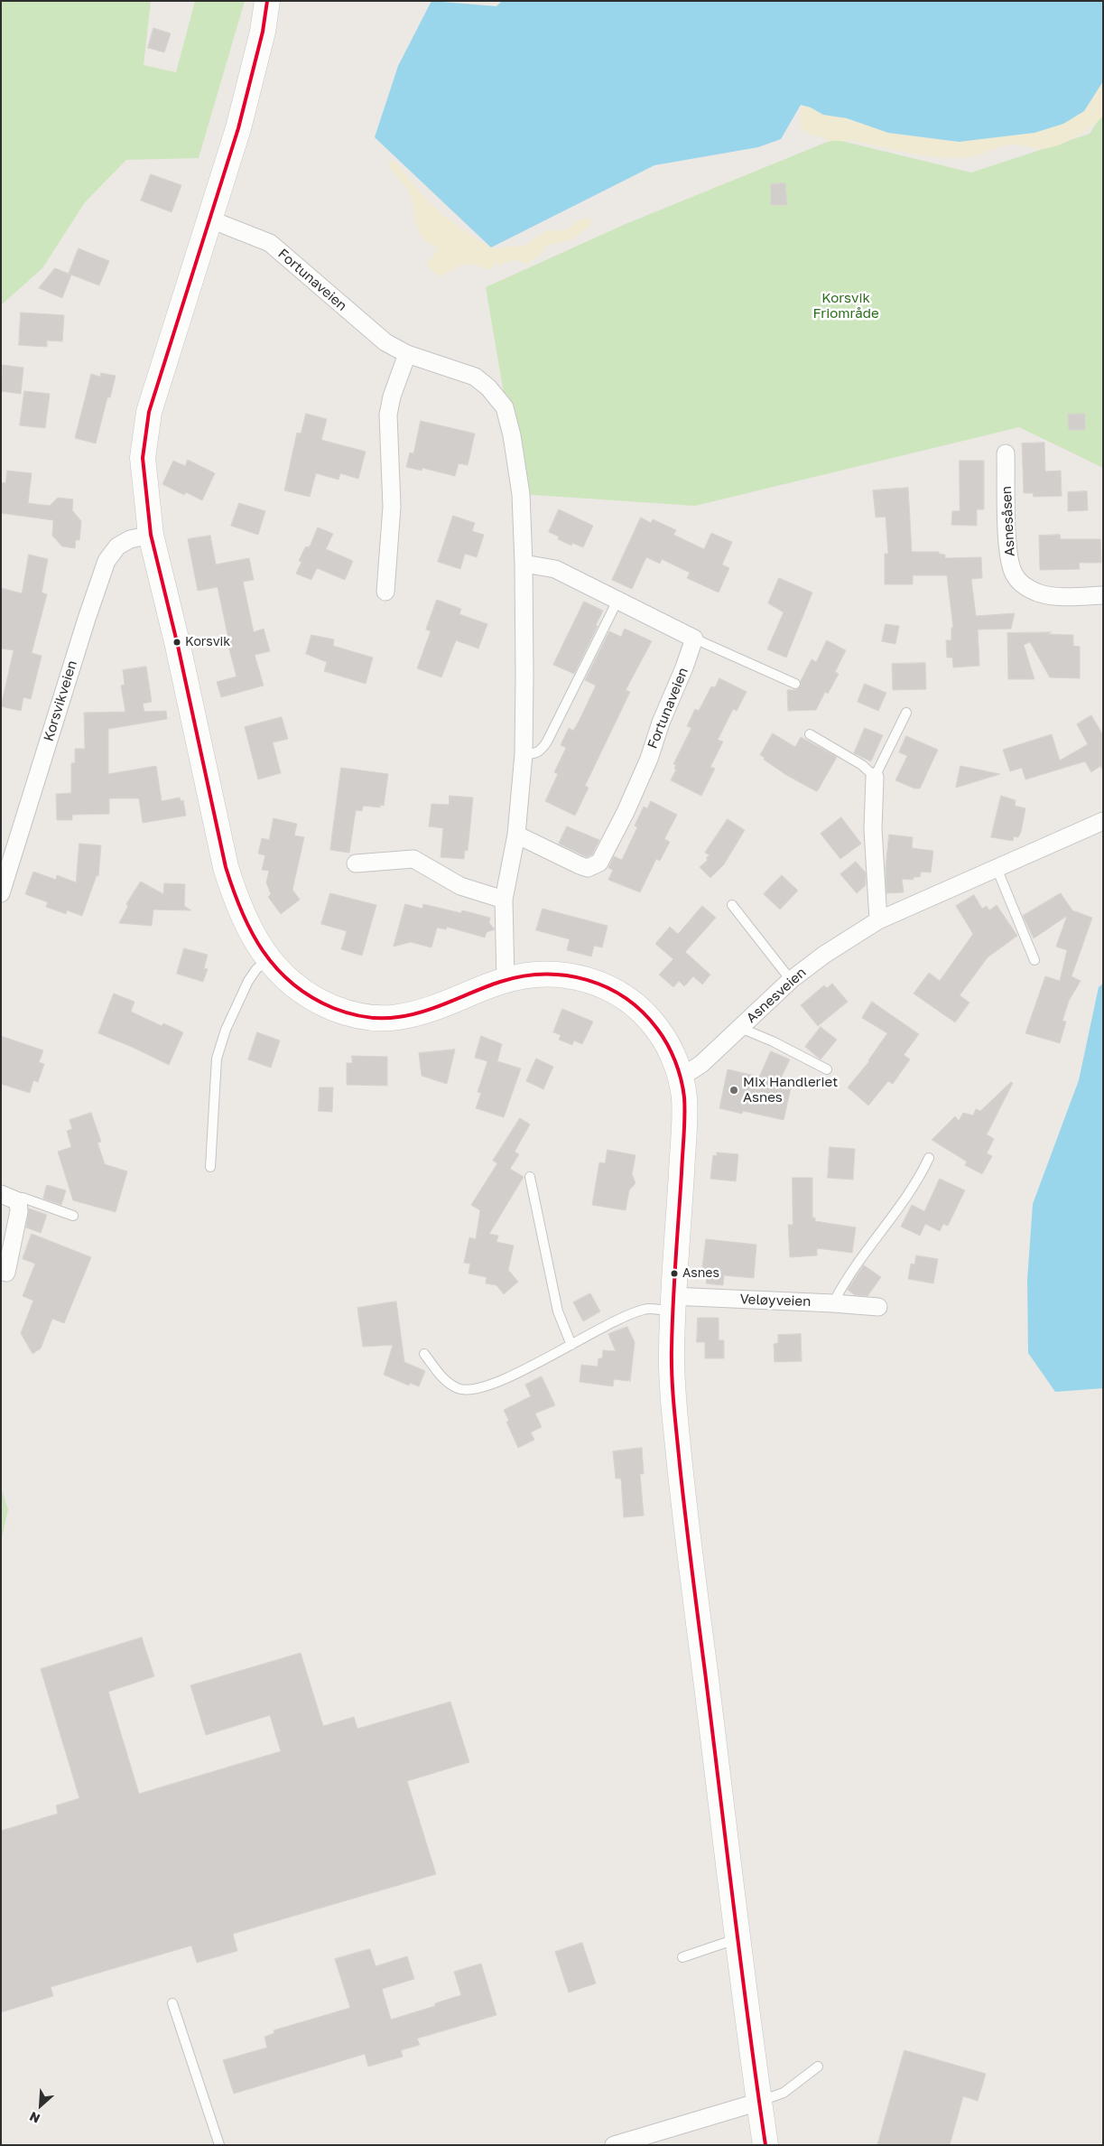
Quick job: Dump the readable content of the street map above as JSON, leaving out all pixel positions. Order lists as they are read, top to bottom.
{
  "streets": {
    "street": [
      "Fortunaveien",
      "Asnesåsen",
      "Korsvikveien",
      "Asnesveien",
      "Veløyveien"
    ]
  },
  "parks": ["Korsvik Friområde"],
  "places": ["Korsvik", "Mix Handleriet Asnes", "Asnes"],
  "north": "bottom left"
}
